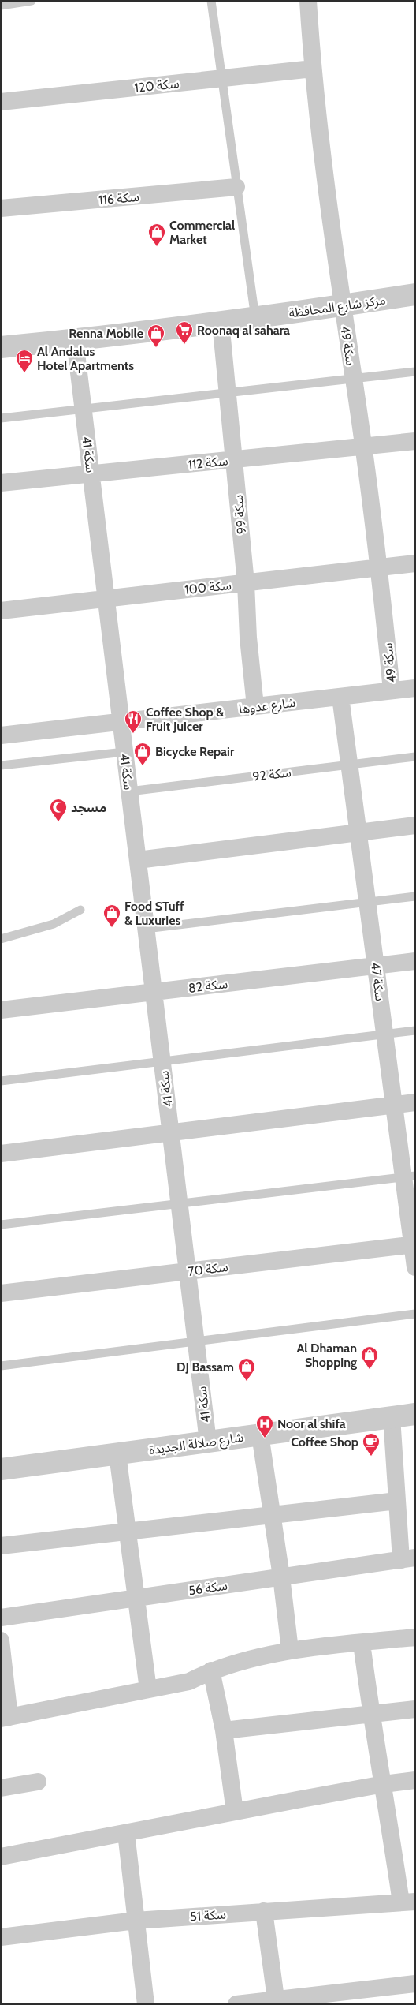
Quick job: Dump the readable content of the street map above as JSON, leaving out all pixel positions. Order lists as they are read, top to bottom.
{
  "streets": {
    "street": [
      "سكة 120",
      "سكة 116",
      "مركز شارع المحافظة",
      "سكة 49",
      "سكة 41",
      "سكة 112",
      "سكة 99",
      "سكة 100",
      "شارع عدوها",
      "سكة 47",
      "سكة 82",
      "سكة 70",
      "شارع صلالة الجديدة",
      "سكة 56",
      "سكة 51"
    ],
    "lane": ["سكة 92"]
  },
  "crossings": [
    ["سكة 120", "سكة 49"],
    ["مركز شارع المحافظة", "سكة 49"],
    ["مركز شارع المحافظة", "سكة 41"],
    ["مركز شارع المحافظة", "سكة 99"],
    ["سكة 49", "سكة 112"],
    ["سكة 49", "سكة 100"],
    ["سكة 49", "شارع عدوها"],
    ["سكة 41", "سكة 112"],
    ["سكة 41", "سكة 100"],
    ["سكة 41", "شارع عدوها"],
    ["سكة 41", "سكة 92"],
    ["سكة 41", "سكة 82"],
    ["سكة 41", "سكة 70"],
    ["سكة 41", "شارع صلالة الجديدة"],
    ["سكة 112", "سكة 99"],
    ["سكة 99", "سكة 100"],
    ["سكة 99", "شارع عدوها"],
    ["شارع عدوها", "سكة 47"],
    ["سكة 92", "سكة 47"],
    ["سكة 47", "سكة 82"],
    ["سكة 47", "سكة 70"]
  ],
  "places": {
    "shop": [
      "Commercial Market",
      "Renna Mobile",
      "Bicycke Repair",
      "Food STuff & Luxuries",
      "Al Dhaman Shopping",
      "DJ Bassam"
    ],
    "supermarket": ["Roonaq al sahara"],
    "hotel": ["Al Andalus Hotel Apartments"],
    "restaurant": ["Coffee Shop & Fruit Juicer"],
    "mosque": ["مسجد"],
    "hospital": ["Noor al shifa"],
    "cafe": ["Coffee Shop"]
  }
}
